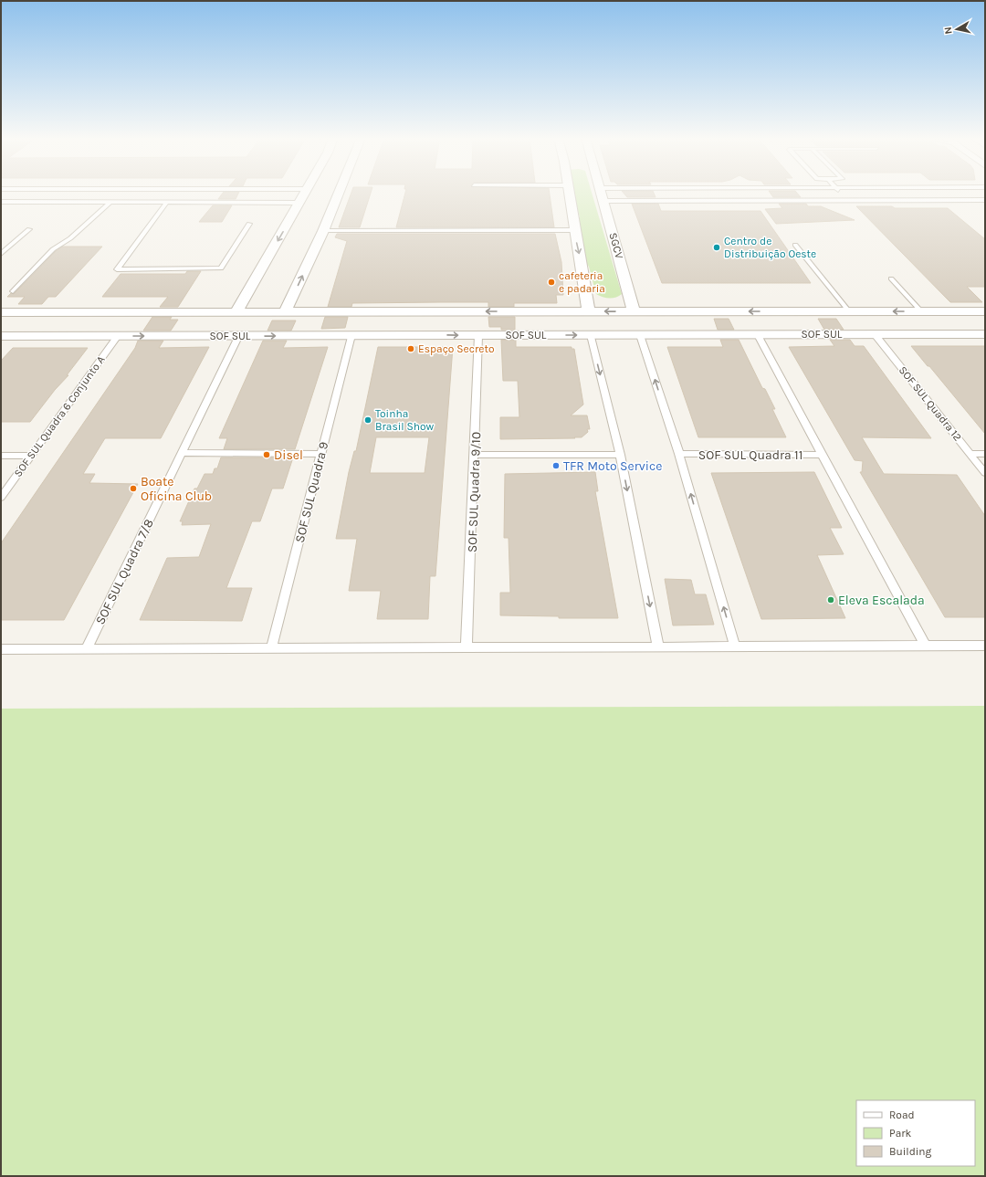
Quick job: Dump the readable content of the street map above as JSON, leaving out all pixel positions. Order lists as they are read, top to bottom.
{
  "streets": {
    "street": ["SGCV", "SOF SUL"],
    "lane": [
      "SOF SUL Quadra 12",
      "SOF SUL Quadra 6 Conjunto A",
      "SOF SUL Quadra 11",
      "SOF SUL Quadra 9",
      "SOF SUL Quadra 9/10",
      "SOF SUL Quadra 7/8"
    ]
  },
  "crossings": [
    ["SGCV", "SOF SUL"],
    ["SOF SUL", "SOF SUL Quadra 12"],
    ["SOF SUL", "SOF SUL Quadra 6 Conjunto A"],
    ["SOF SUL", "SOF SUL Quadra 9"],
    ["SOF SUL", "SOF SUL Quadra 9/10"],
    ["SOF SUL", "SOF SUL Quadra 7/8"]
  ],
  "places": [
    "Centro de Distribuição Oeste",
    "cafeteria e padaria",
    "Espaço Secreto",
    "Toinha Brasil Show",
    "Disel",
    "TFR Moto Service",
    "Boate Oficina Club",
    "Eleva Escalada"
  ],
  "legend": ["Road", "Park", "Building"],
  "north": "left"
}
